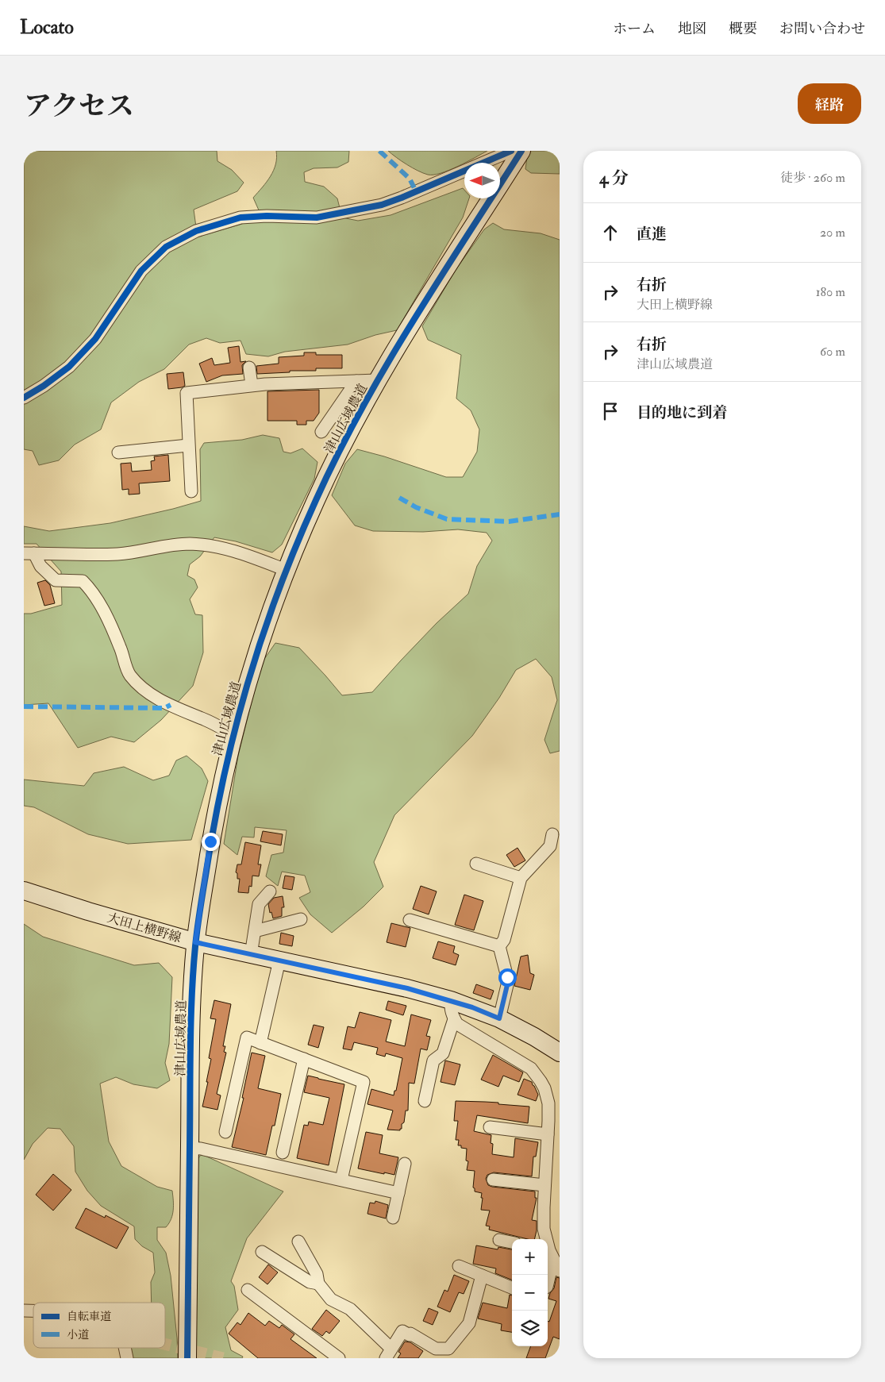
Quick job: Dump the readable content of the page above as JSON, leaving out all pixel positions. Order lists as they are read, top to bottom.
{
  "streets": {
    "street": ["津山広域農道", "大田上横野線"]
  },
  "crossings": [
    ["津山広域農道", "大田上横野線"]
  ],
  "legend": ["自転車道", "小道"],
  "north": "left",
  "page": {
    "header": "Locato",
    "nav": [
      "ホーム",
      "地図",
      "概要",
      "お問い合わせ"
    ],
    "title": "アクセス",
    "buttons": "経路",
    "heading": ["4 分", "徒歩 · 260 m"],
    "list": [
      ["直進", "20 m"],
      ["右折", "大田上横野線", "180 m"],
      ["右折", "津山広域農道", "60 m"],
      "目的地に到着"
    ],
    "map_buttons": ["+", "−"]
  }
}
